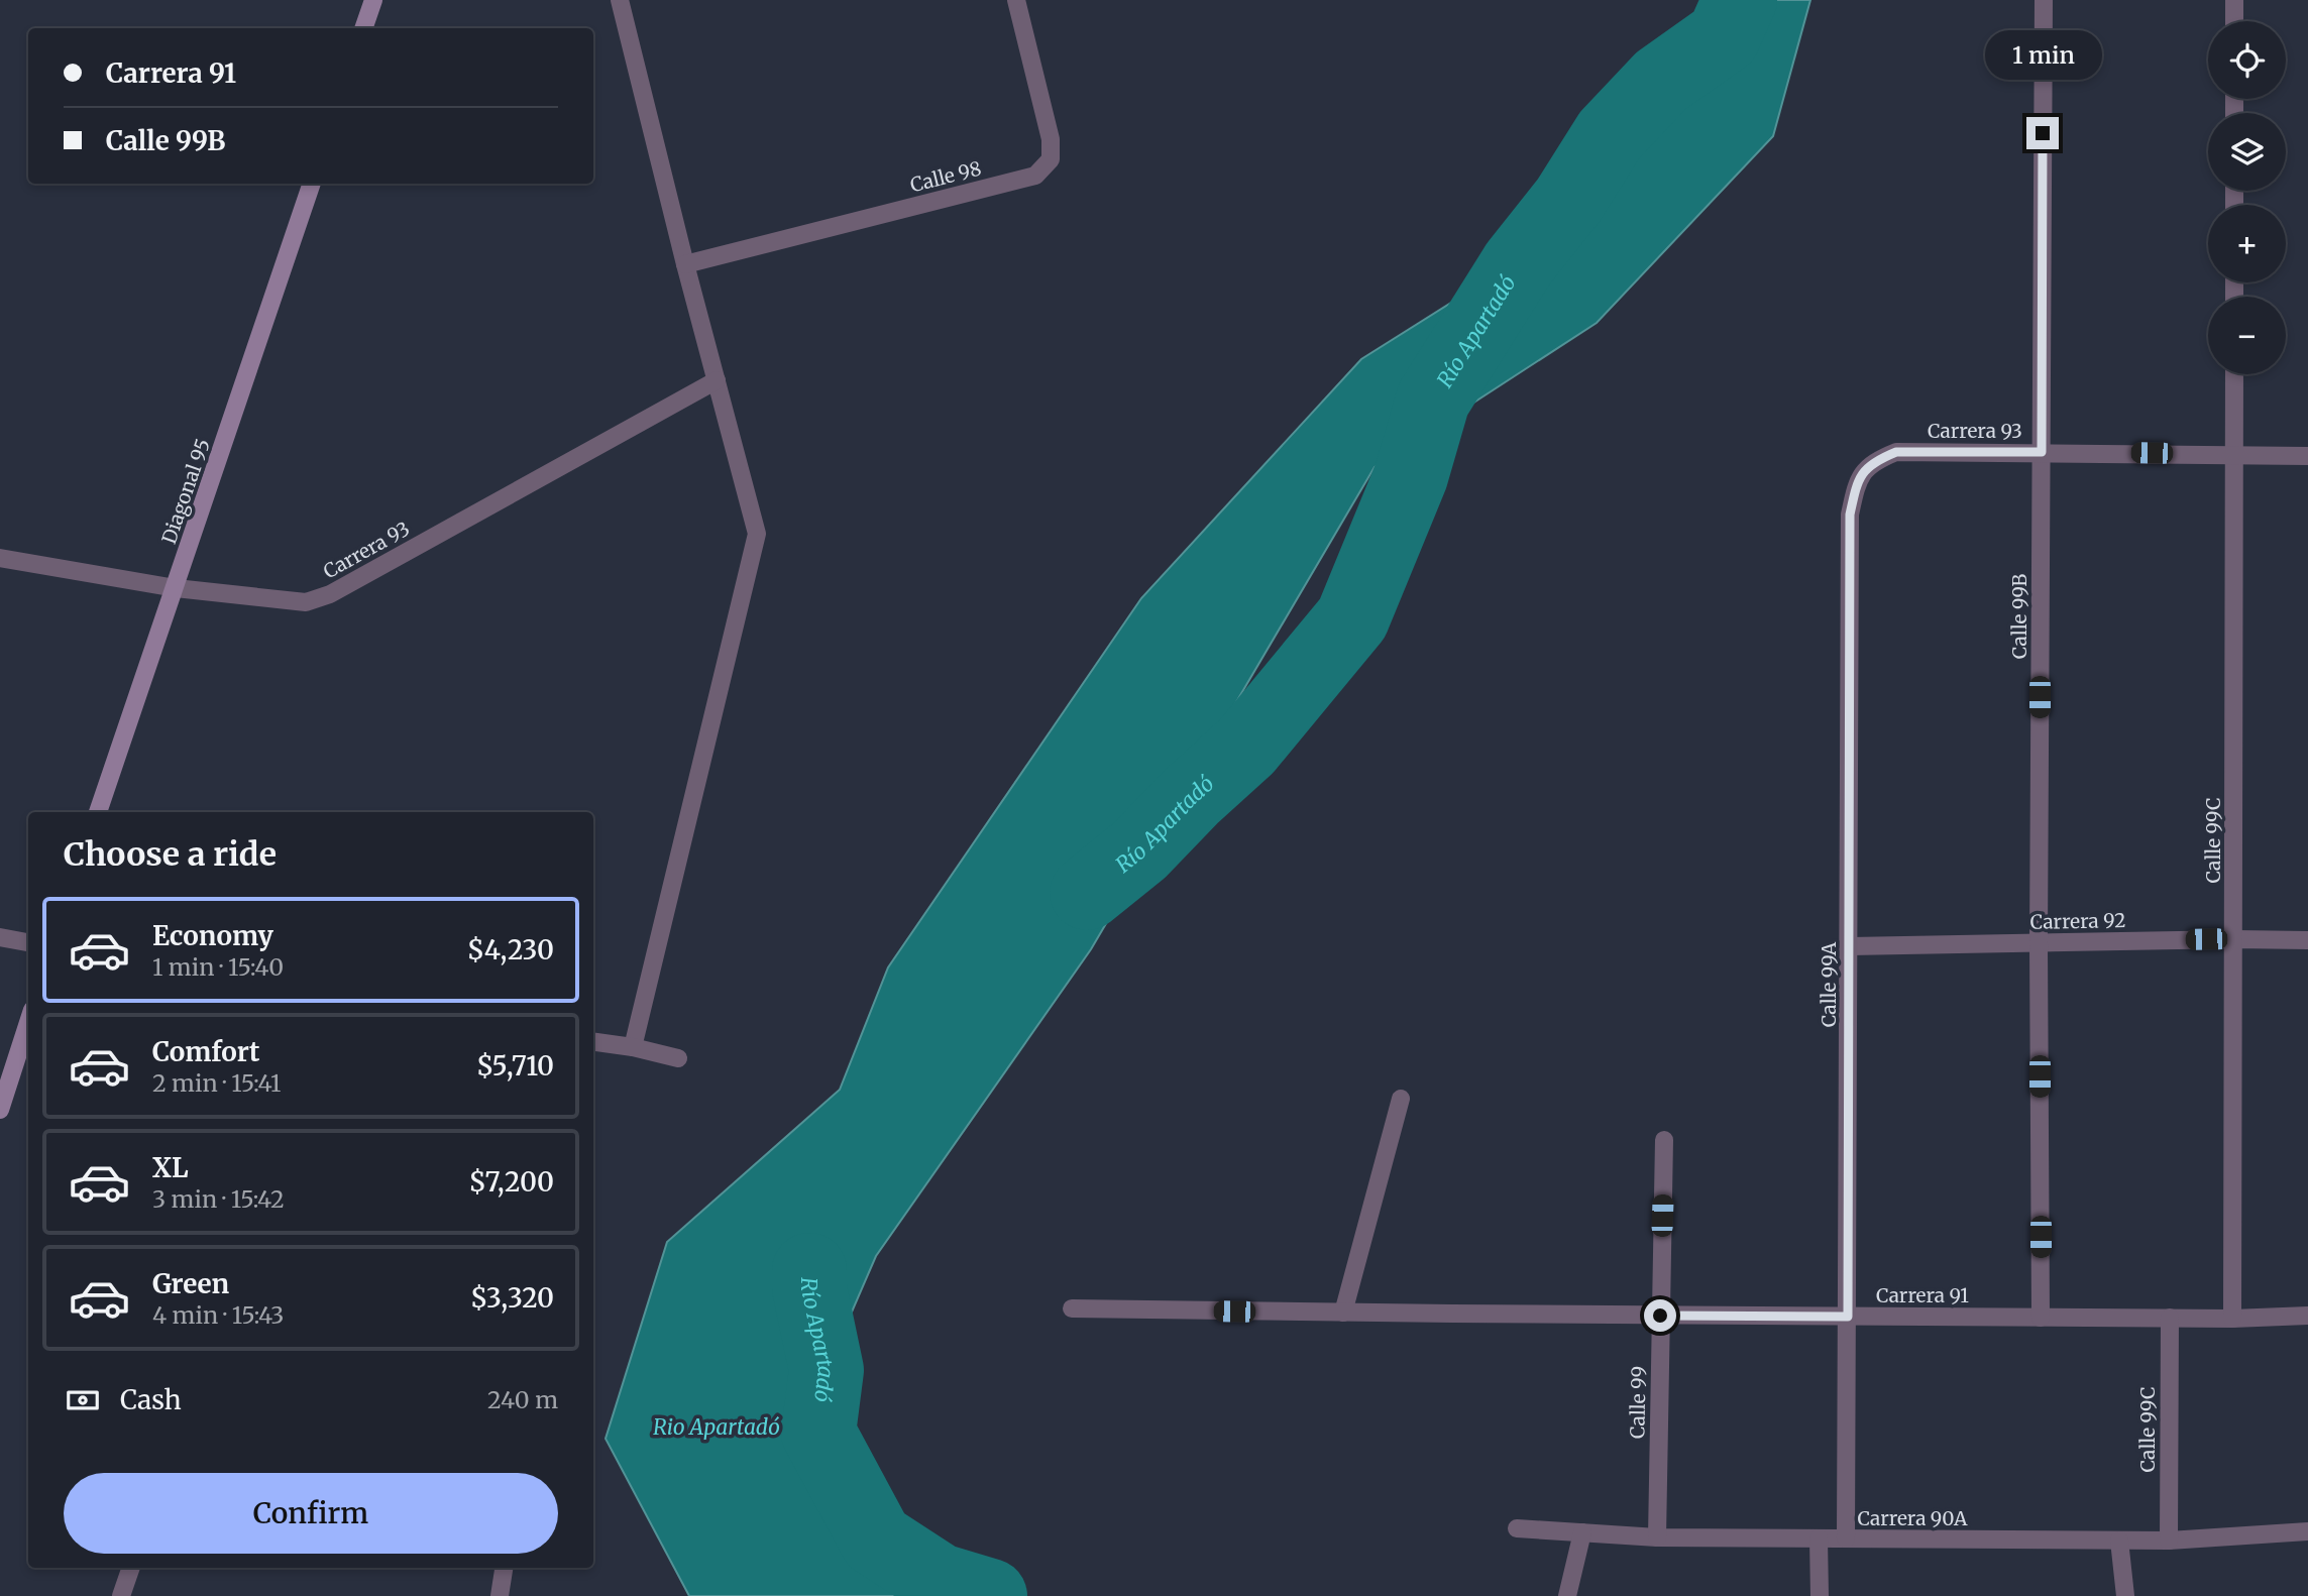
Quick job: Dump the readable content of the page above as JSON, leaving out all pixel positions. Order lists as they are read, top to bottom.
{
  "streets": {
    "street": [
      "Calle 98",
      "Carrera 93",
      "Diagonal 95",
      "Calle 99B",
      "Calle 99C",
      "Carrera 92",
      "Calle 99A",
      "Carrera 91",
      "Calle 99",
      "Carrera 90A"
    ]
  },
  "crossings": [
    ["Carrera 93", "Diagonal 95"],
    ["Carrera 93", "Calle 99B"],
    ["Carrera 93", "Calle 99C"],
    ["Carrera 93", "Calle 99A"],
    ["Calle 99B", "Carrera 92"],
    ["Calle 99B", "Carrera 91"],
    ["Calle 99C", "Carrera 92"],
    ["Calle 99C", "Carrera 91"],
    ["Calle 99C", "Carrera 90A"],
    ["Carrera 92", "Calle 99A"],
    ["Calle 99A", "Carrera 91"],
    ["Calle 99A", "Carrera 90A"],
    ["Carrera 91", "Calle 99"],
    ["Calle 99", "Carrera 90A"]
  ],
  "water": ["Río Apartadó", "Rio Apartadó"],
  "page": {
    "map_buttons": ["+", "−"],
    "banner": ["Carrera 91", "Calle 99B"],
    "bubble": "1 min",
    "heading": "Choose a ride",
    "list": [
      {
        "name": "Economy",
        "note": "1 min · 15:40",
        "value": "$4,230"
      },
      {
        "name": "Comfort",
        "note": "2 min · 15:41",
        "value": "$5,710"
      },
      {
        "name": "XL",
        "note": "3 min · 15:42",
        "value": "$7,200"
      },
      {
        "name": "Green",
        "note": "4 min · 15:43",
        "value": "$3,320"
      }
    ],
    "pay": ["Cash", "240 m"],
    "buttons": "Confirm"
  }
}
